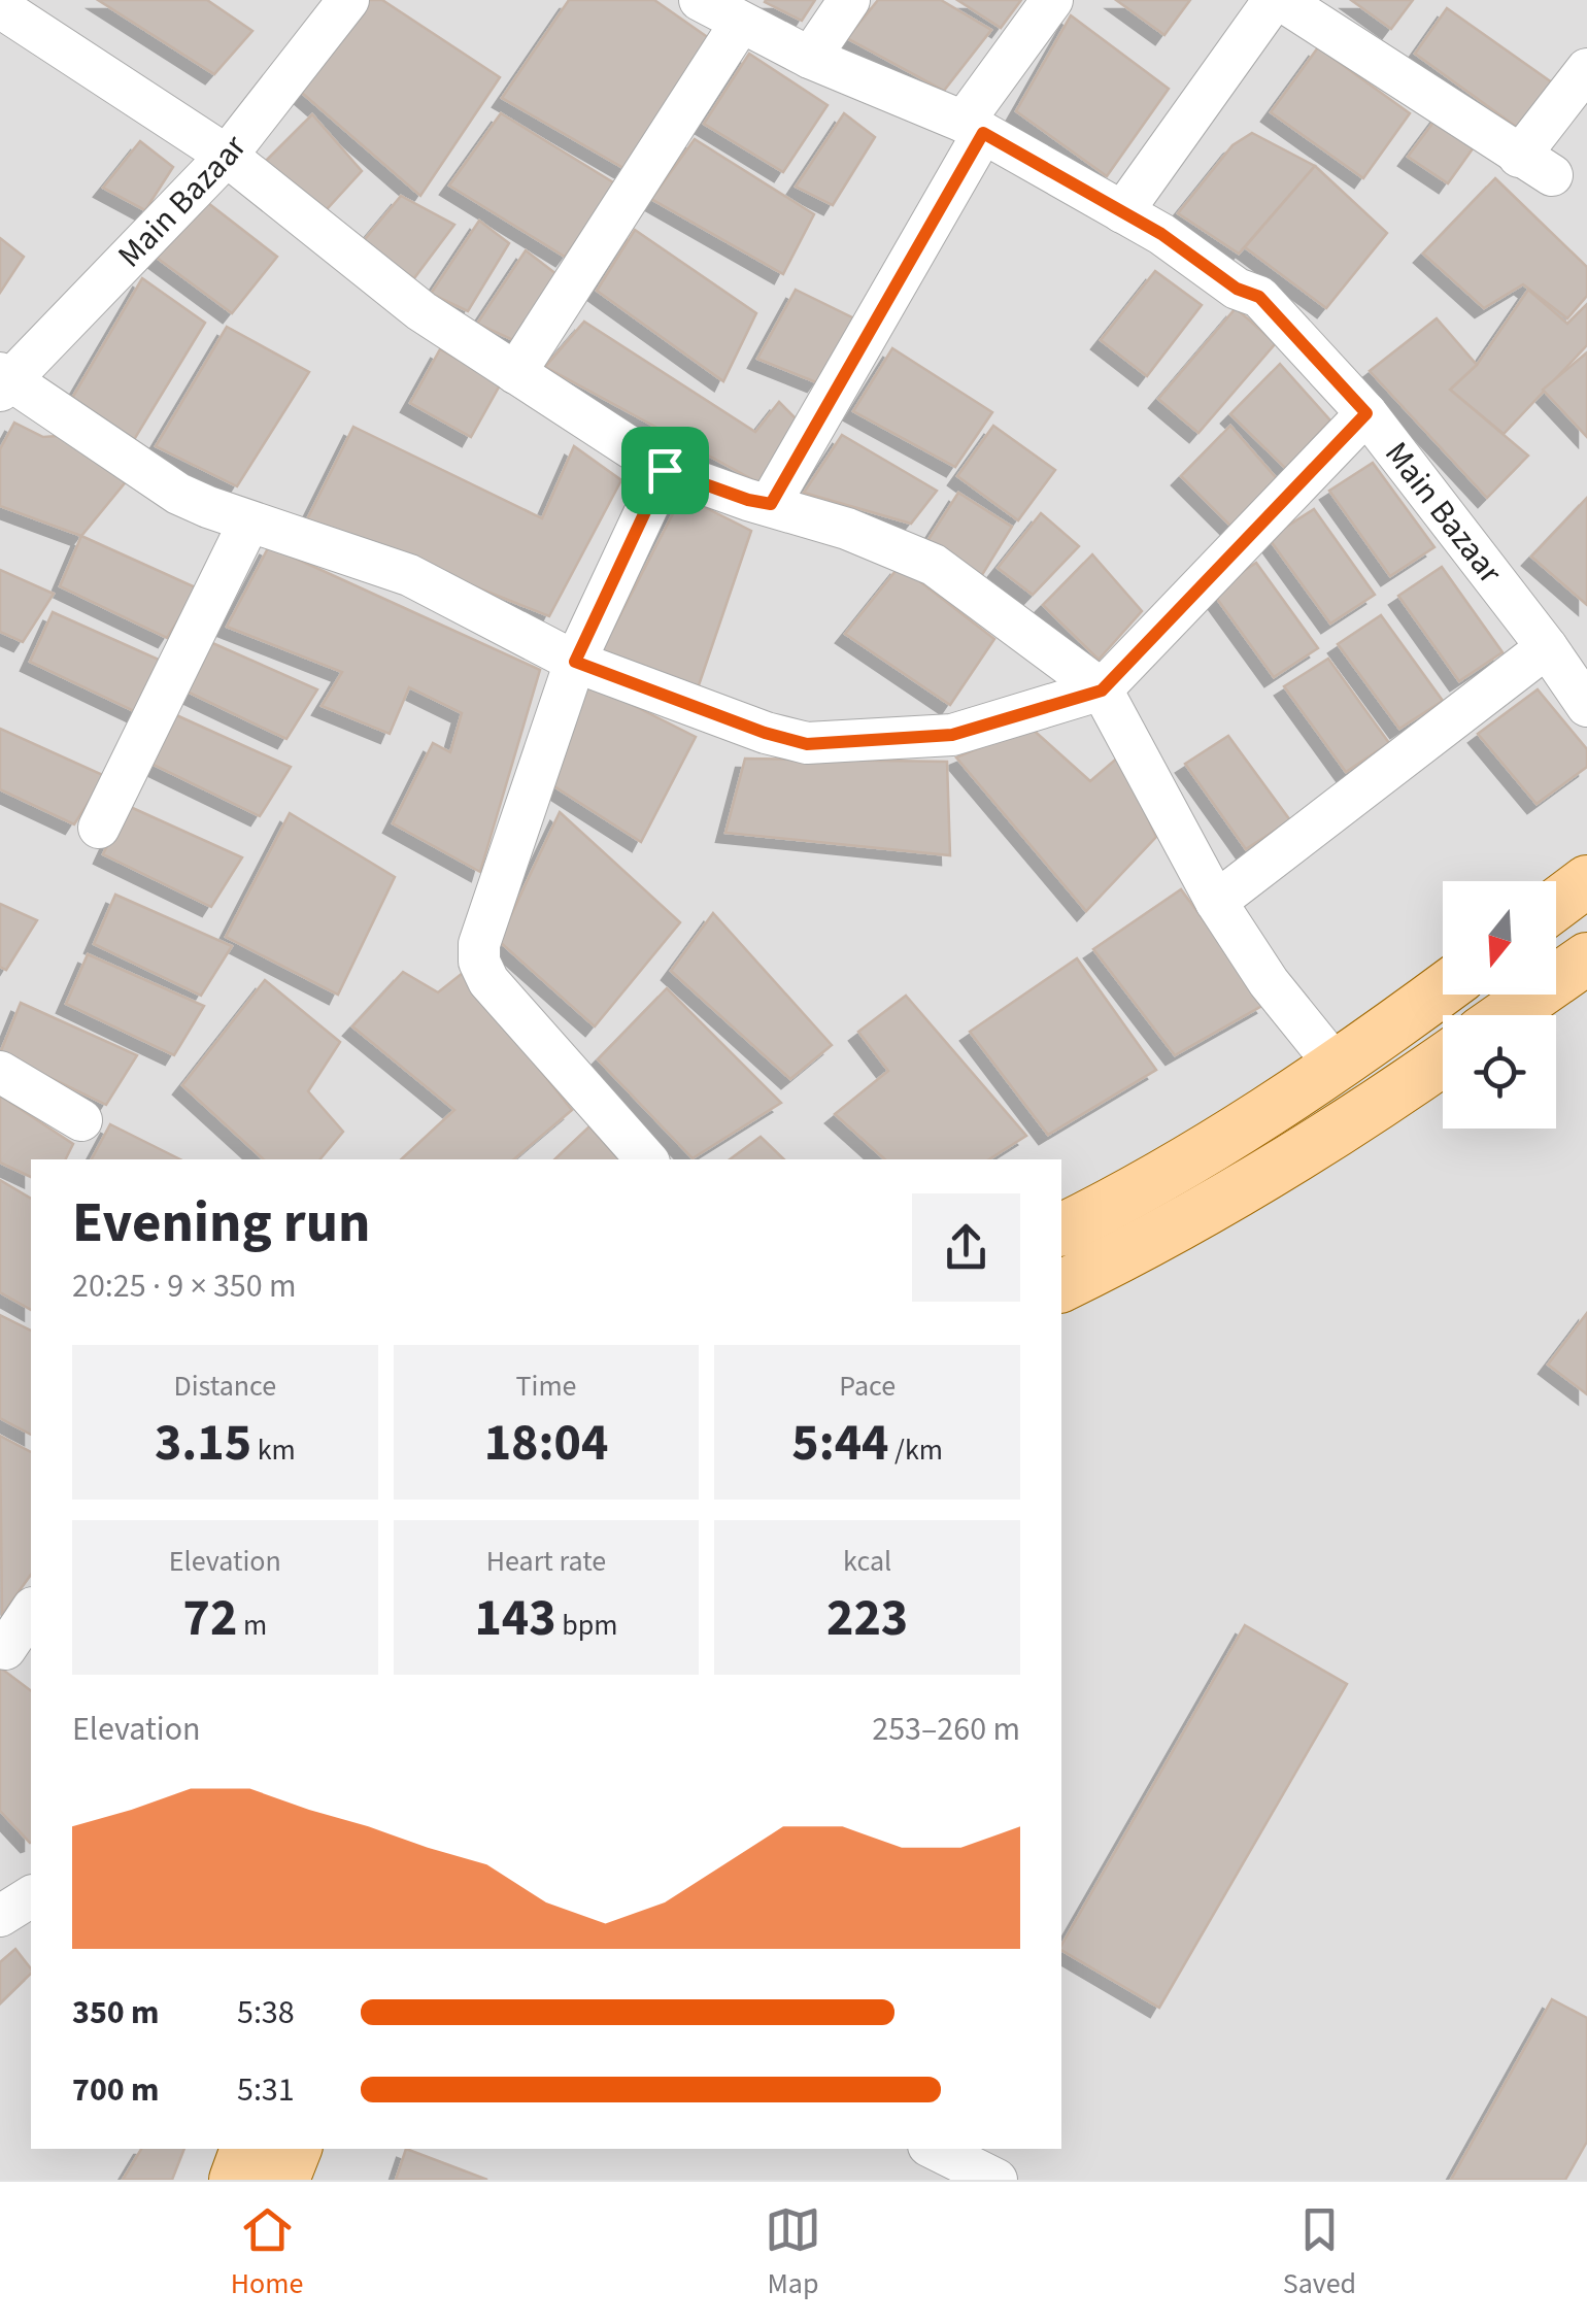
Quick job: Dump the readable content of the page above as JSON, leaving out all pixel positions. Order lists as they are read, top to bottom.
{
  "streets": {
    "street": ["Main Bazaar"]
  },
  "north": "bottom",
  "page": {
    "heading": ["Evening run", "20:25 · 9 × 350 m"],
    "stats": [
      ["Distance", "3.15 km"],
      ["Time", "18:04"],
      ["Pace", "5:44 /km"],
      ["Elevation", "72 m"],
      ["Heart rate", "143 bpm"],
      ["kcal", "223"]
    ],
    "chart": ["Elevation", "253–260 m"],
    "list": [
      {
        "name": "350 m",
        "note": "5:38"
      },
      {
        "name": "700 m",
        "note": "5:31"
      }
    ],
    "tabs": ["Home", "Map", "Saved"]
  }
}
